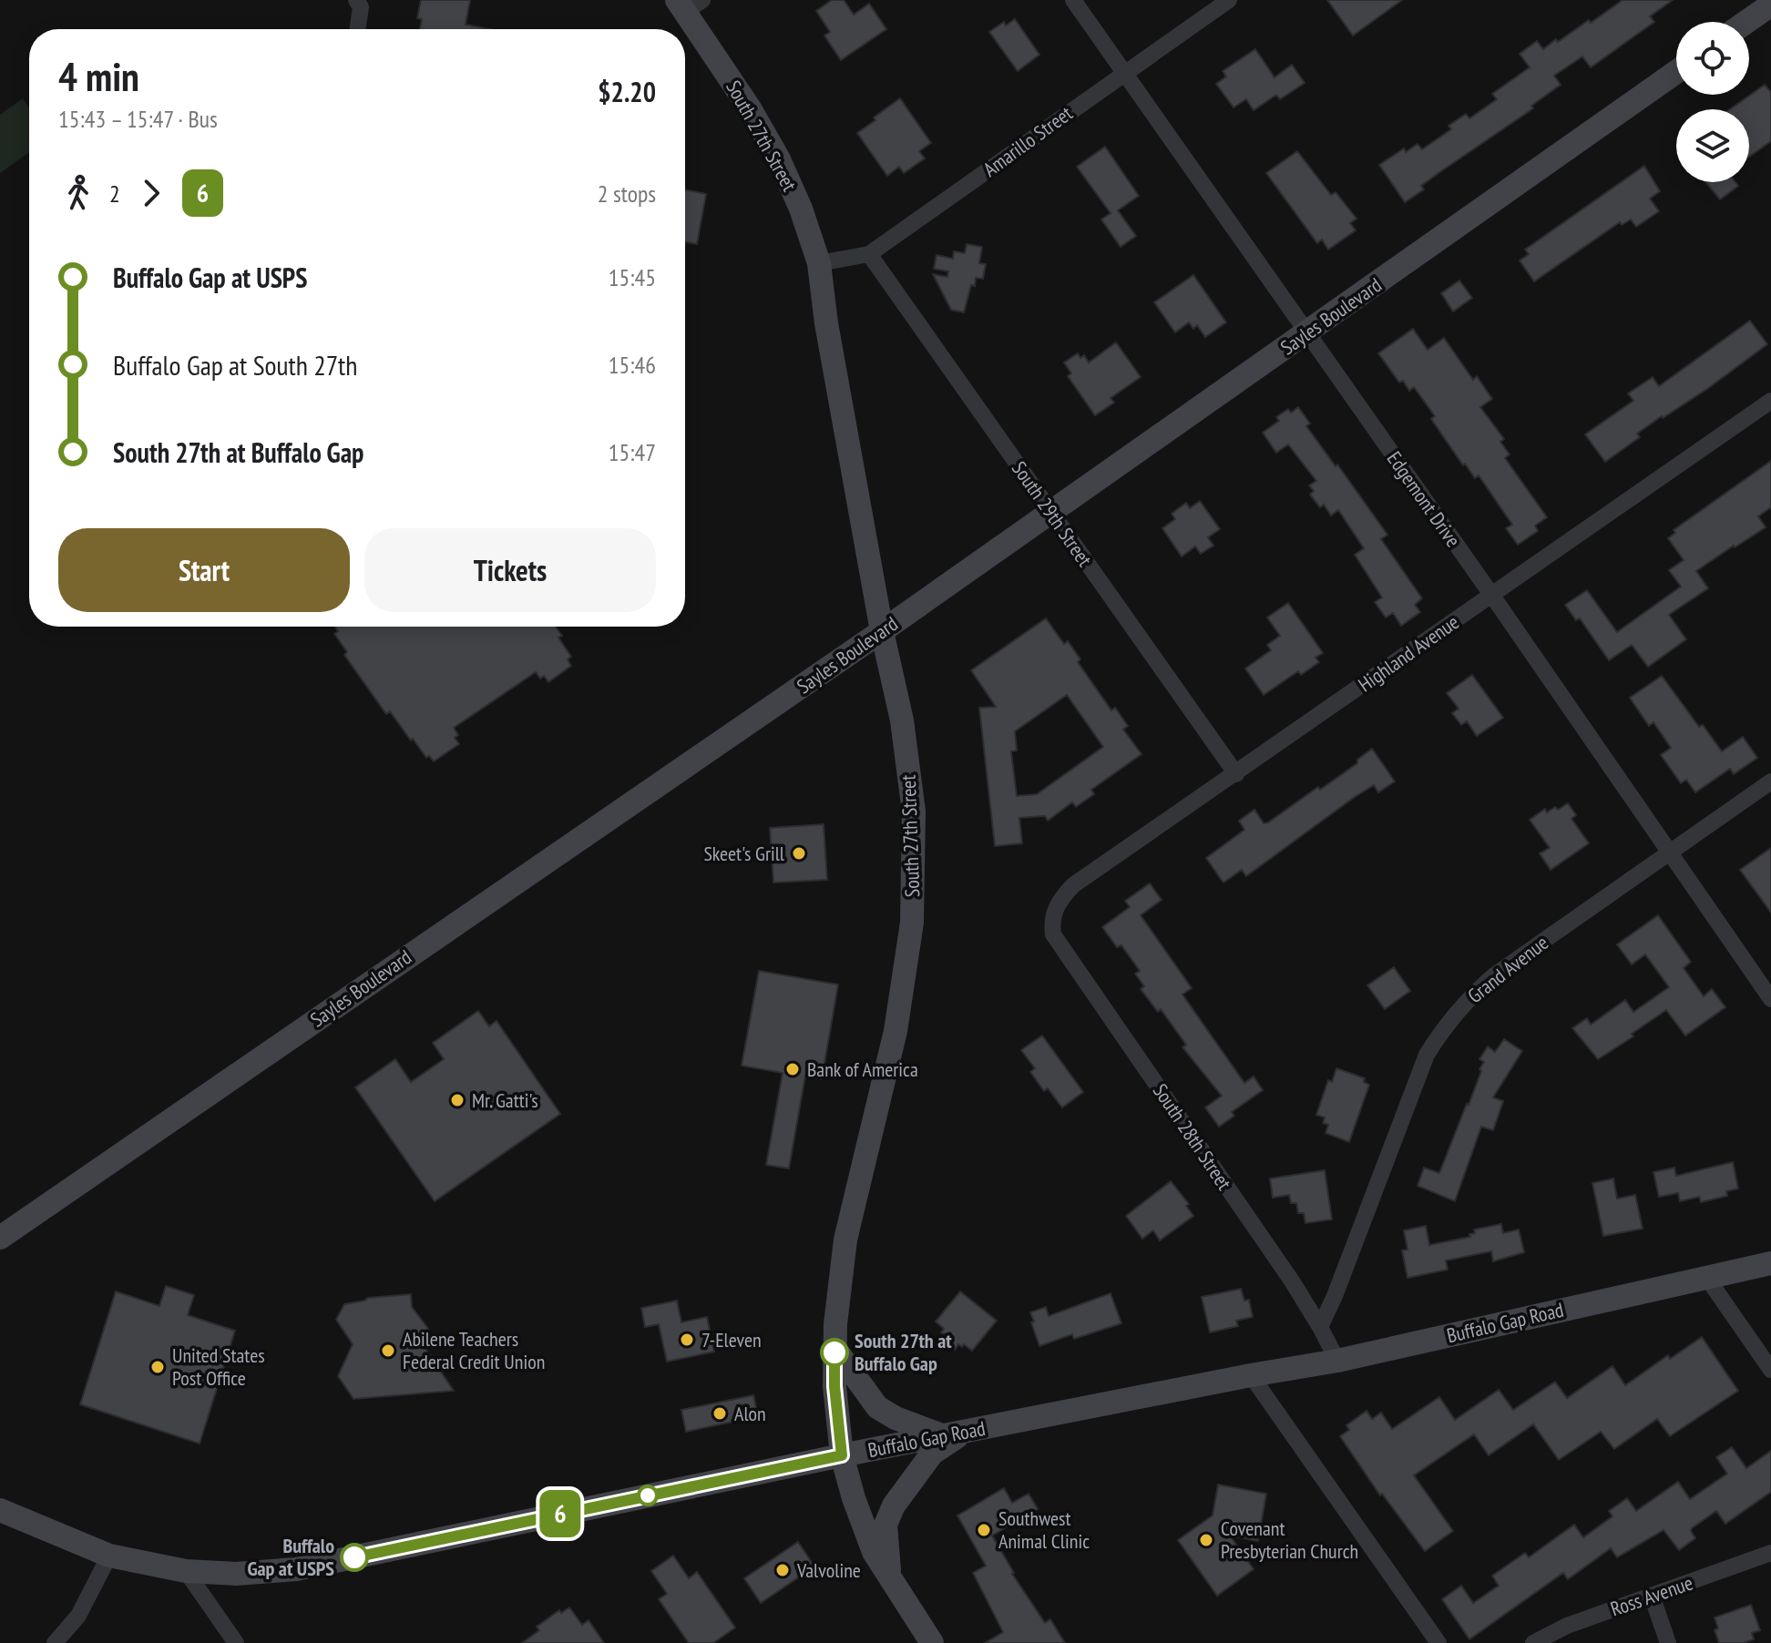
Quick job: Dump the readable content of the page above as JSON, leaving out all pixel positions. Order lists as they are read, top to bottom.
{
  "streets": {
    "main road": ["South 27th Street", "Sayles Boulevard", "Buffalo Gap Road"],
    "street": [
      "Amarillo Street",
      "Edgemont Drive",
      "South 29th Street",
      "Highland Avenue",
      "Grand Avenue",
      "South 28th Street",
      "Ross Avenue"
    ]
  },
  "crossings": [
    ["South 27th Street", "Amarillo Street"],
    ["South 27th Street", "Sayles Boulevard"],
    ["South 27th Street", "Buffalo Gap Road"],
    ["Amarillo Street", "Edgemont Drive"],
    ["Amarillo Street", "South 29th Street"],
    ["Sayles Boulevard", "Edgemont Drive"],
    ["Sayles Boulevard", "South 29th Street"],
    ["Edgemont Drive", "Highland Avenue"],
    ["Edgemont Drive", "Grand Avenue"],
    ["South 29th Street", "Highland Avenue"],
    ["Highland Avenue", "South 28th Street"],
    ["Grand Avenue", "South 28th Street"],
    ["South 28th Street", "Buffalo Gap Road"]
  ],
  "places": [
    "Skeet's Grill",
    "Bank of America",
    "Mr. Gatti's",
    "7-Eleven",
    "Abilene Teachers Federal Credit Union",
    "South 27th at Buffalo Gap",
    "United States Post Office",
    "Alon",
    "Southwest Animal Clinic",
    "Covenant Presbyterian Church",
    "Buffalo Gap at USPS",
    "Valvoline"
  ],
  "lines": ["bus line 6"],
  "page": {
    "on_map": "6",
    "heading": ["4 min", "15:43 – 15:47 · Bus", "$2.20"],
    "legs": ["2", "6", "2 stops"],
    "list": [
      {
        "name": "Buffalo Gap at USPS",
        "value": "15:45"
      },
      {
        "name": "Buffalo Gap at South 27th",
        "value": "15:46"
      },
      {
        "name": "South 27th at Buffalo Gap",
        "value": "15:47"
      }
    ],
    "buttons": ["Start", "Tickets"]
  }
}
